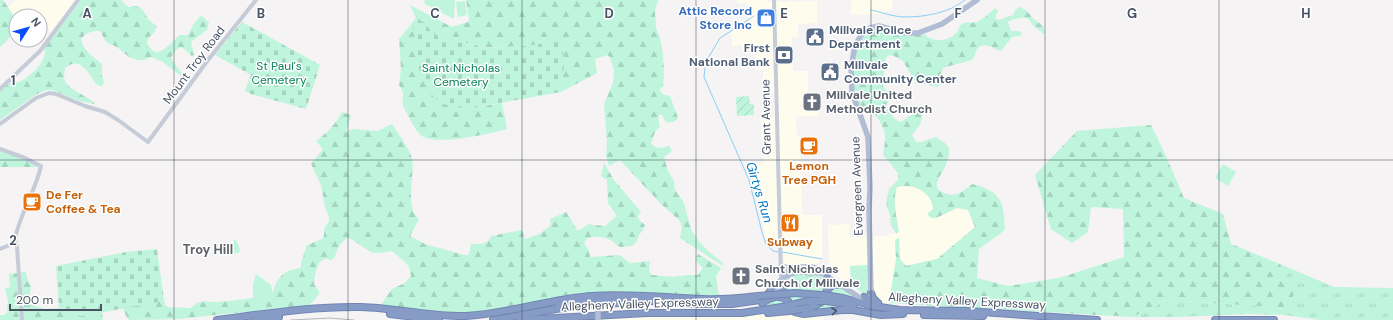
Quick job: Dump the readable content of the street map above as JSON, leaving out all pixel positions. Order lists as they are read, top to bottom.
{
  "streets": {
    "highway": ["Allegheny Valley Expressway"],
    "main road": ["Evergreen Avenue"],
    "street": ["Mount Troy Road", "Grant Avenue"]
  },
  "districts": ["Troy Hill"],
  "water": ["Girtys Run"],
  "parks": ["St Paul's Cemetery", "Saint Nicholas Cemetery"],
  "places": {
    "shop": ["Attic Record Store Inc"],
    "public building": ["Millvale Police Department", "Millvale Community Center"],
    "bank": ["First National Bank"],
    "church": ["Millvale United Methodist Church", "Saint Nicholas Church of Millvale"],
    "cafe": ["Lemon Tree PGH", "De Fer Coffee & Tea"],
    "restaurant": ["Subway"]
  },
  "scale_bar": "200 m",
  "north": "top right",
  "grid": {
    "columns": [
      "A",
      "B",
      "C",
      "D",
      "E",
      "F",
      "G",
      "H"
    ],
    "rows": ["1", "2"]
  }
}
